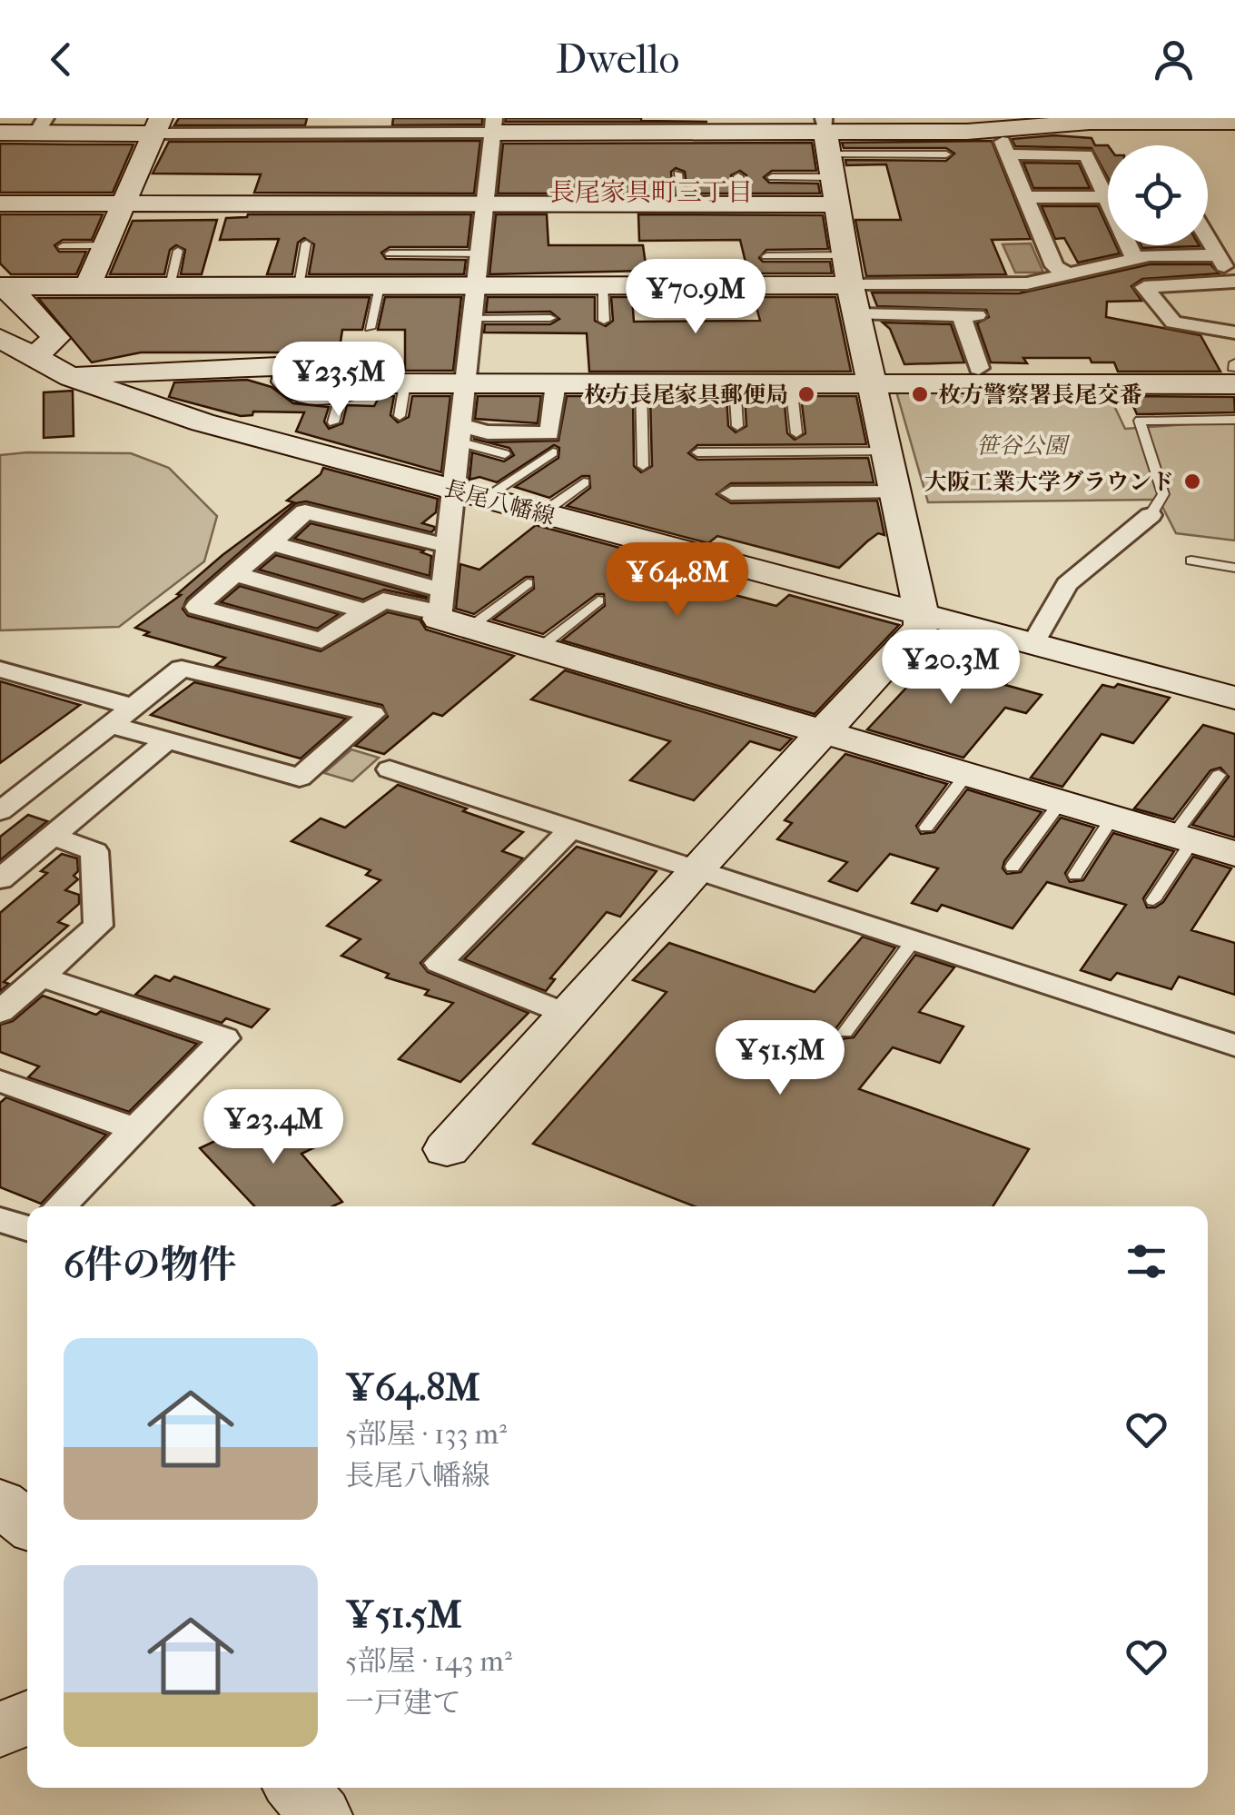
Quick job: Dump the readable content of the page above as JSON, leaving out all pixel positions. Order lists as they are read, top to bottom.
{
  "streets": {
    "street": ["長尾八幡線"]
  },
  "districts": ["長尾家具町三丁目"],
  "parks": ["笹谷公園"],
  "places": ["枚方長尾家具郵便局", "枚方警察署長尾交番", "大阪工業大学グラウンド"],
  "page": {
    "header": "Dwello",
    "price": [
      "¥70.9M",
      "¥23.5M",
      "¥64.8M",
      "¥20.3M",
      "¥51.5M",
      "¥23.4M"
    ],
    "heading": "6件の物件",
    "list": [
      {
        "name": "¥64.8M",
        "note": "5部屋 · 133 m² · 長尾八幡線"
      },
      {
        "name": "¥51.5M",
        "note": "5部屋 · 143 m² · 一戸建て"
      }
    ]
  }
}
